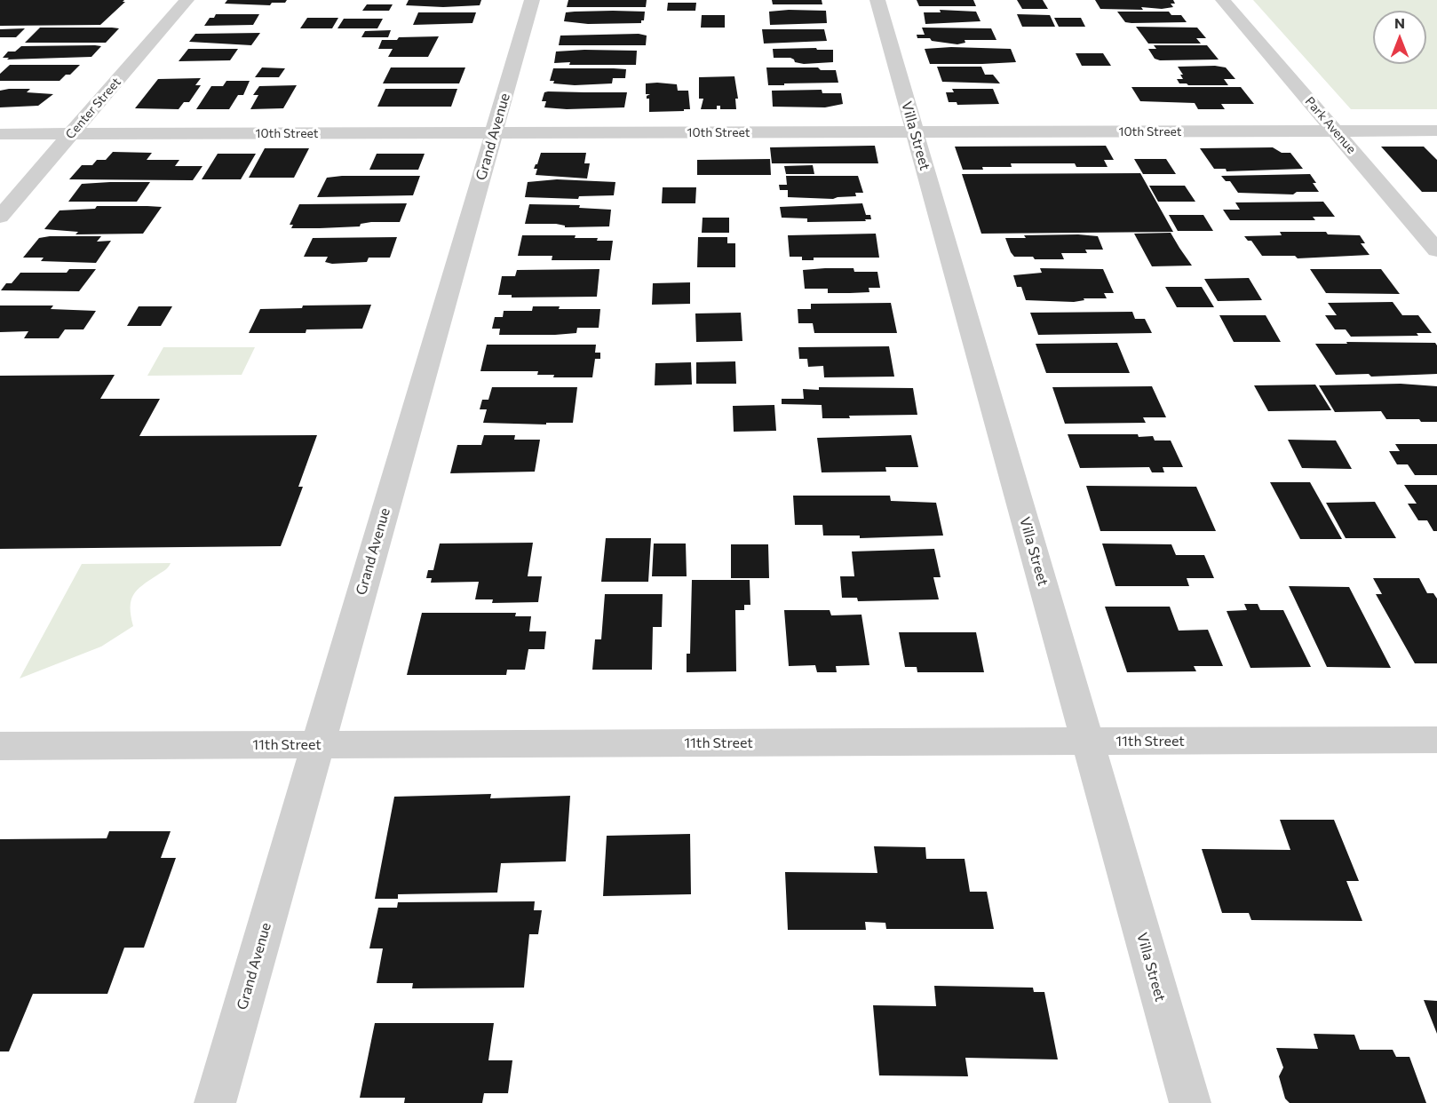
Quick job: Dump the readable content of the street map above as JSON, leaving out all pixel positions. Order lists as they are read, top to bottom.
{
  "streets": {
    "street": [
      "Center Street",
      "Park Avenue",
      "10th Street",
      "Villa Street",
      "Grand Avenue",
      "11th Street"
    ]
  },
  "crossings": [
    ["Center Street", "10th Street"],
    ["Park Avenue", "10th Street"],
    ["10th Street", "Villa Street"],
    ["10th Street", "Grand Avenue"],
    ["Villa Street", "11th Street"],
    ["Grand Avenue", "11th Street"]
  ],
  "north": "top"
}
